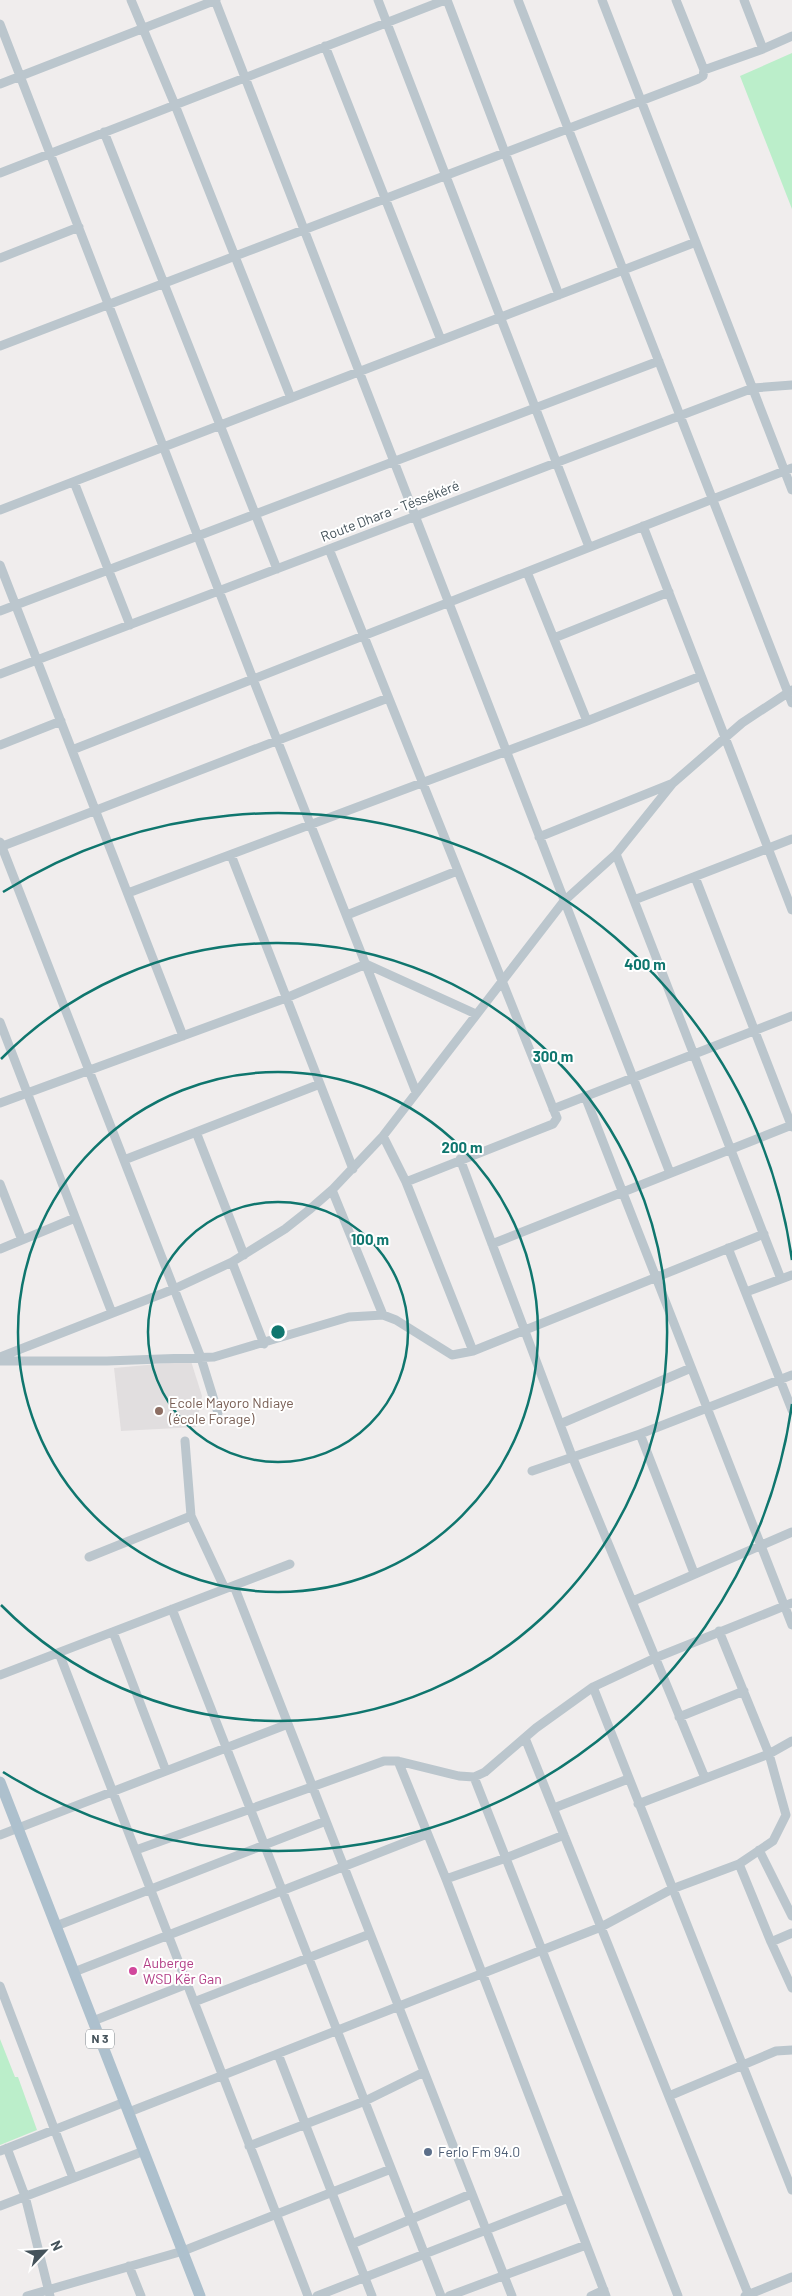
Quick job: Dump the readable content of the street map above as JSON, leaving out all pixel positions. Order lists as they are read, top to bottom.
{
  "streets": {
    "main road": ["N 3"],
    "street": ["Route Dhara - Téssékéré"]
  },
  "places": ["Ecole Mayoro Ndiaye (école Forage)", "Auberge WSD Kër Gan", "Ferlo Fm 94.0"],
  "north": "top right",
  "rings": [
    "400 m",
    "300 m",
    "200 m",
    "100 m"
  ]
}
